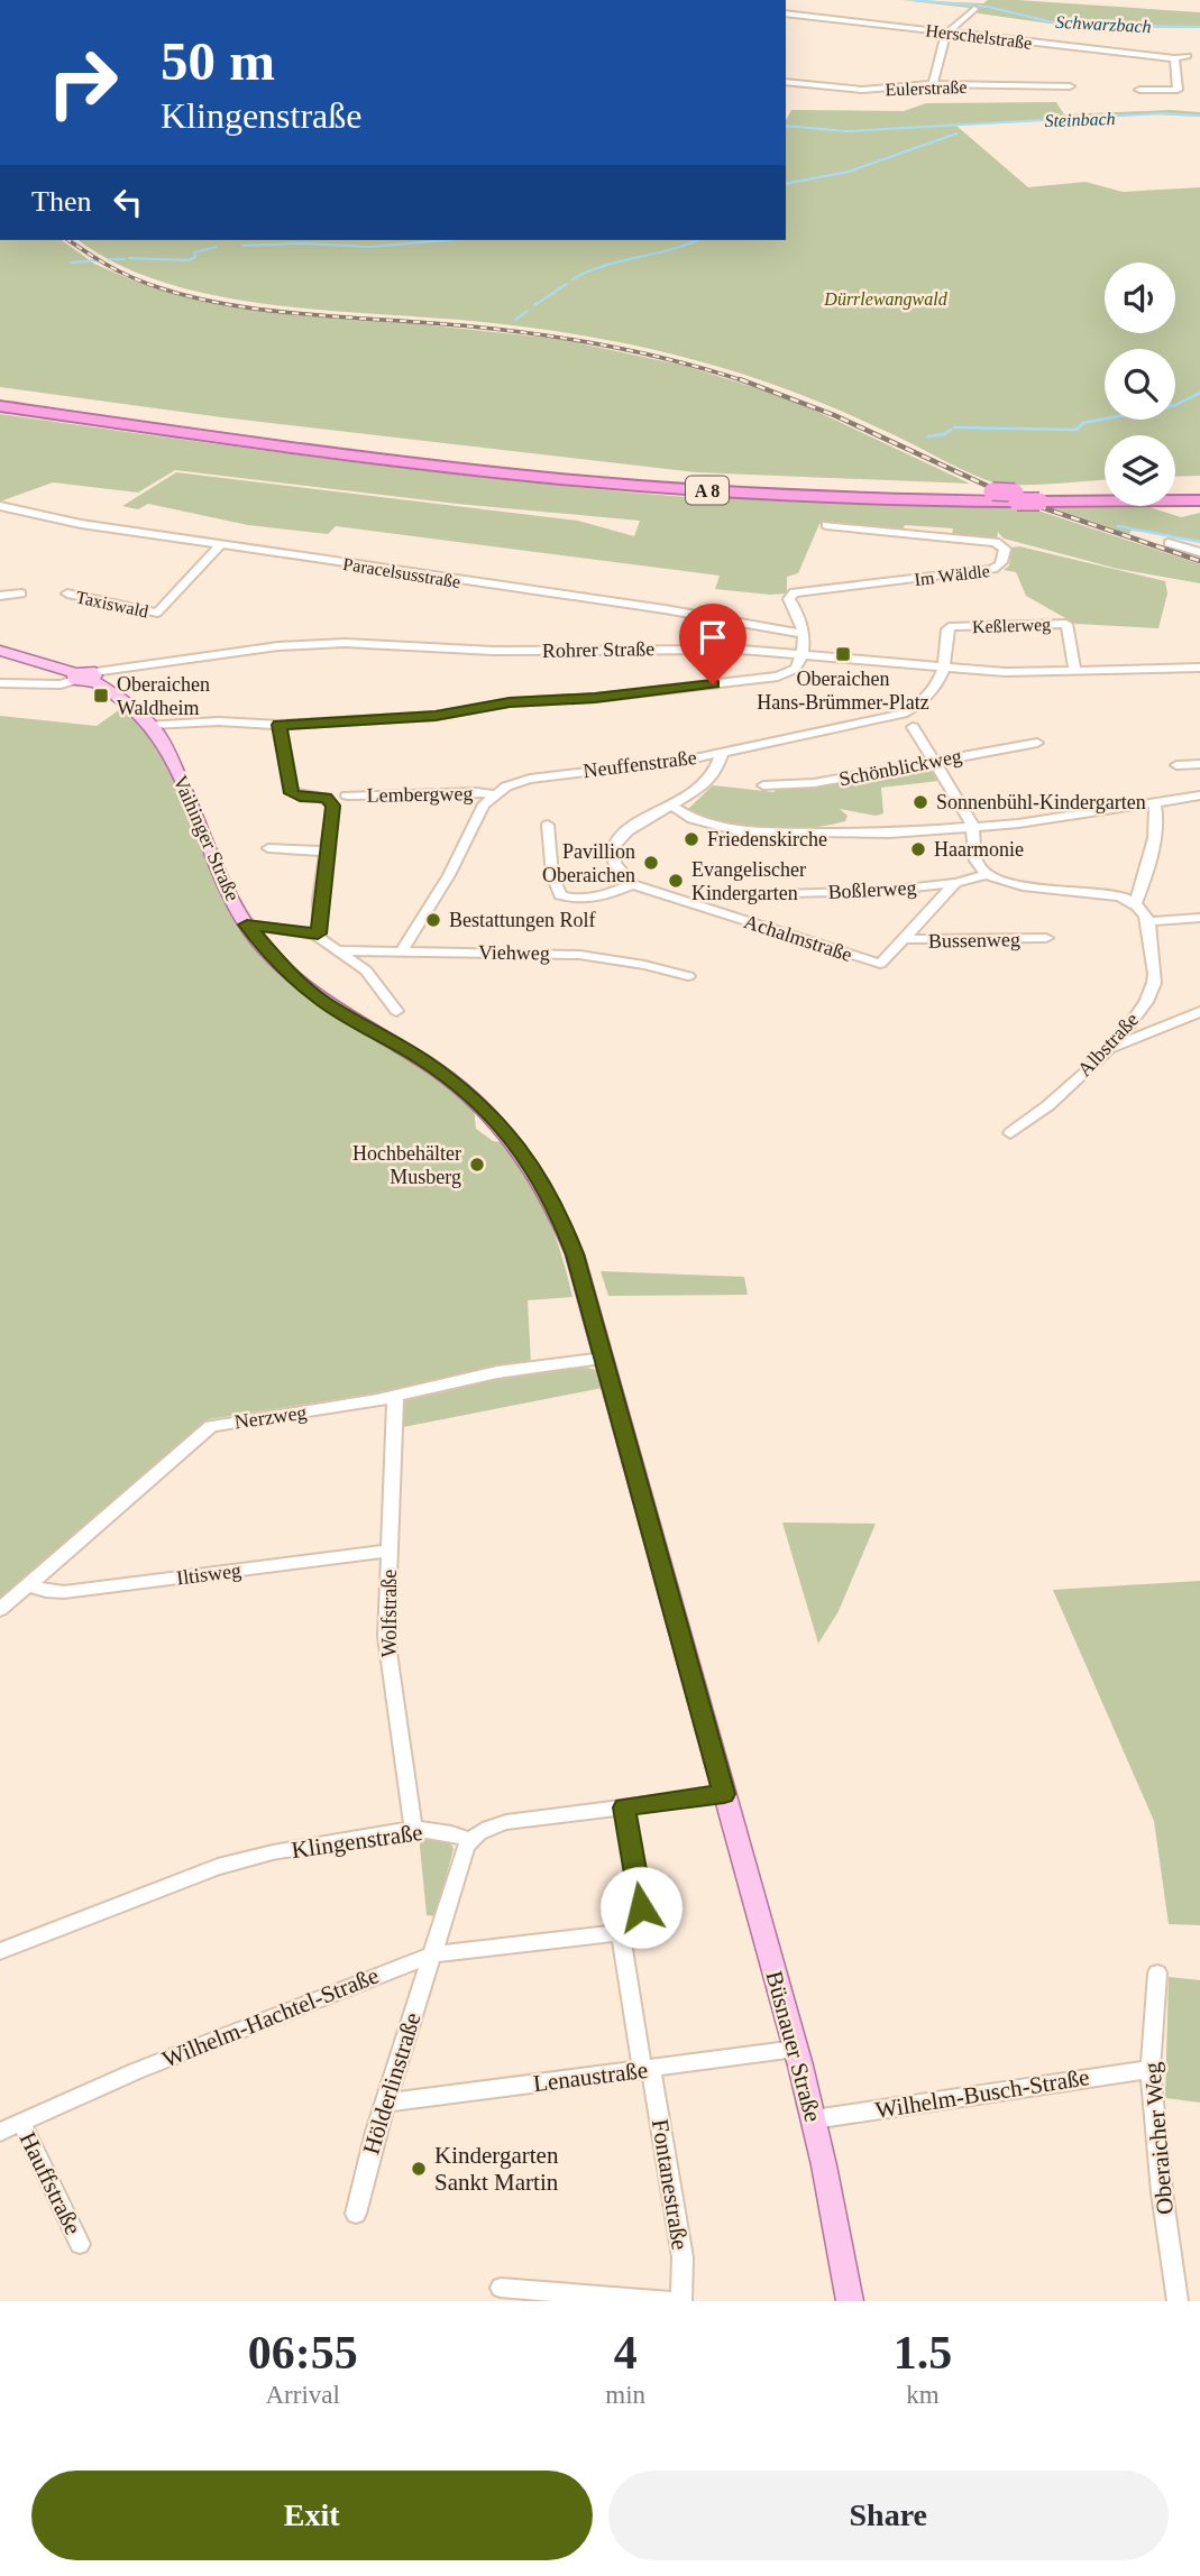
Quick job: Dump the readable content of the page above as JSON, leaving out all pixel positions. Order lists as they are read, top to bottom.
{
  "streets": {
    "highway": ["A 8"],
    "main road": ["Vaihinger Straße", "Büsnauer Straße"],
    "street": [
      "Herschelstraße",
      "Eulerstraße",
      "Paracelsusstraße",
      "Im Wäldle",
      "Taxiswald",
      "Keßlerweg",
      "Rohrer Straße",
      "Neuffenstraße",
      "Schönblickweg",
      "Lembergweg",
      "Boßlerweg",
      "Achalmstraße",
      "Bussenweg",
      "Viehweg",
      "Albstraße",
      "Nerzweg",
      "Iltisweg",
      "Wolfstraße",
      "Klingenstraße",
      "Wilhelm-Hachtel-Straße",
      "Lenaustraße",
      "Hölderlinstraße",
      "Wilhelm-Busch-Straße",
      "Oberaicher Weg",
      "Hauffstraße",
      "Fontanestraße"
    ]
  },
  "crossings": [
    ["Paracelsusstraße", "Im Wäldle"],
    ["Paracelsusstraße", "Taxiswald"],
    ["Keßlerweg", "Rohrer Straße"],
    ["Keßlerweg", "Neuffenstraße"],
    ["Rohrer Straße", "Neuffenstraße"],
    ["Rohrer Straße", "Vaihinger Straße"],
    ["Neuffenstraße", "Lembergweg"],
    ["Vaihinger Straße", "Nerzweg"],
    ["Vaihinger Straße", "Büsnauer Straße"],
    ["Boßlerweg", "Bussenweg"],
    ["Achalmstraße", "Bussenweg"],
    ["Nerzweg", "Iltisweg"],
    ["Nerzweg", "Wolfstraße"],
    ["Nerzweg", "Büsnauer Straße"],
    ["Iltisweg", "Wolfstraße"],
    ["Wolfstraße", "Klingenstraße"],
    ["Wilhelm-Hachtel-Straße", "Hölderlinstraße"],
    ["Wilhelm-Hachtel-Straße", "Hauffstraße"],
    ["Wilhelm-Hachtel-Straße", "Fontanestraße"],
    ["Büsnauer Straße", "Lenaustraße"],
    ["Büsnauer Straße", "Wilhelm-Busch-Straße"],
    ["Lenaustraße", "Hölderlinstraße"],
    ["Lenaustraße", "Fontanestraße"],
    ["Wilhelm-Busch-Straße", "Oberaicher Weg"]
  ],
  "water": ["Schwarzbach", "Steinbach"],
  "parks": ["Dürrlewangwald"],
  "places": {
    "transit": ["Oberaichen Hans-Brümmer-Platz", "Oberaichen Waldheim"],
    "other": [
      "Sonnenbühl-Kindergarten",
      "Friedenskirche",
      "Haarmonie",
      "Pavillion Oberaichen",
      "Evangelischer Kindergarten",
      "Bestattungen Rolf",
      "Hochbehälter Musberg",
      "Kindergarten Sankt Martin"
    ]
  },
  "page": {
    "turn": ["50 m", "Klingenstraße"],
    "then": "Then",
    "eta": [
      "06:55",
      "Arrival",
      "4",
      "min",
      "1.5",
      "km"
    ],
    "buttons": ["Exit", "Share"]
  }
}
